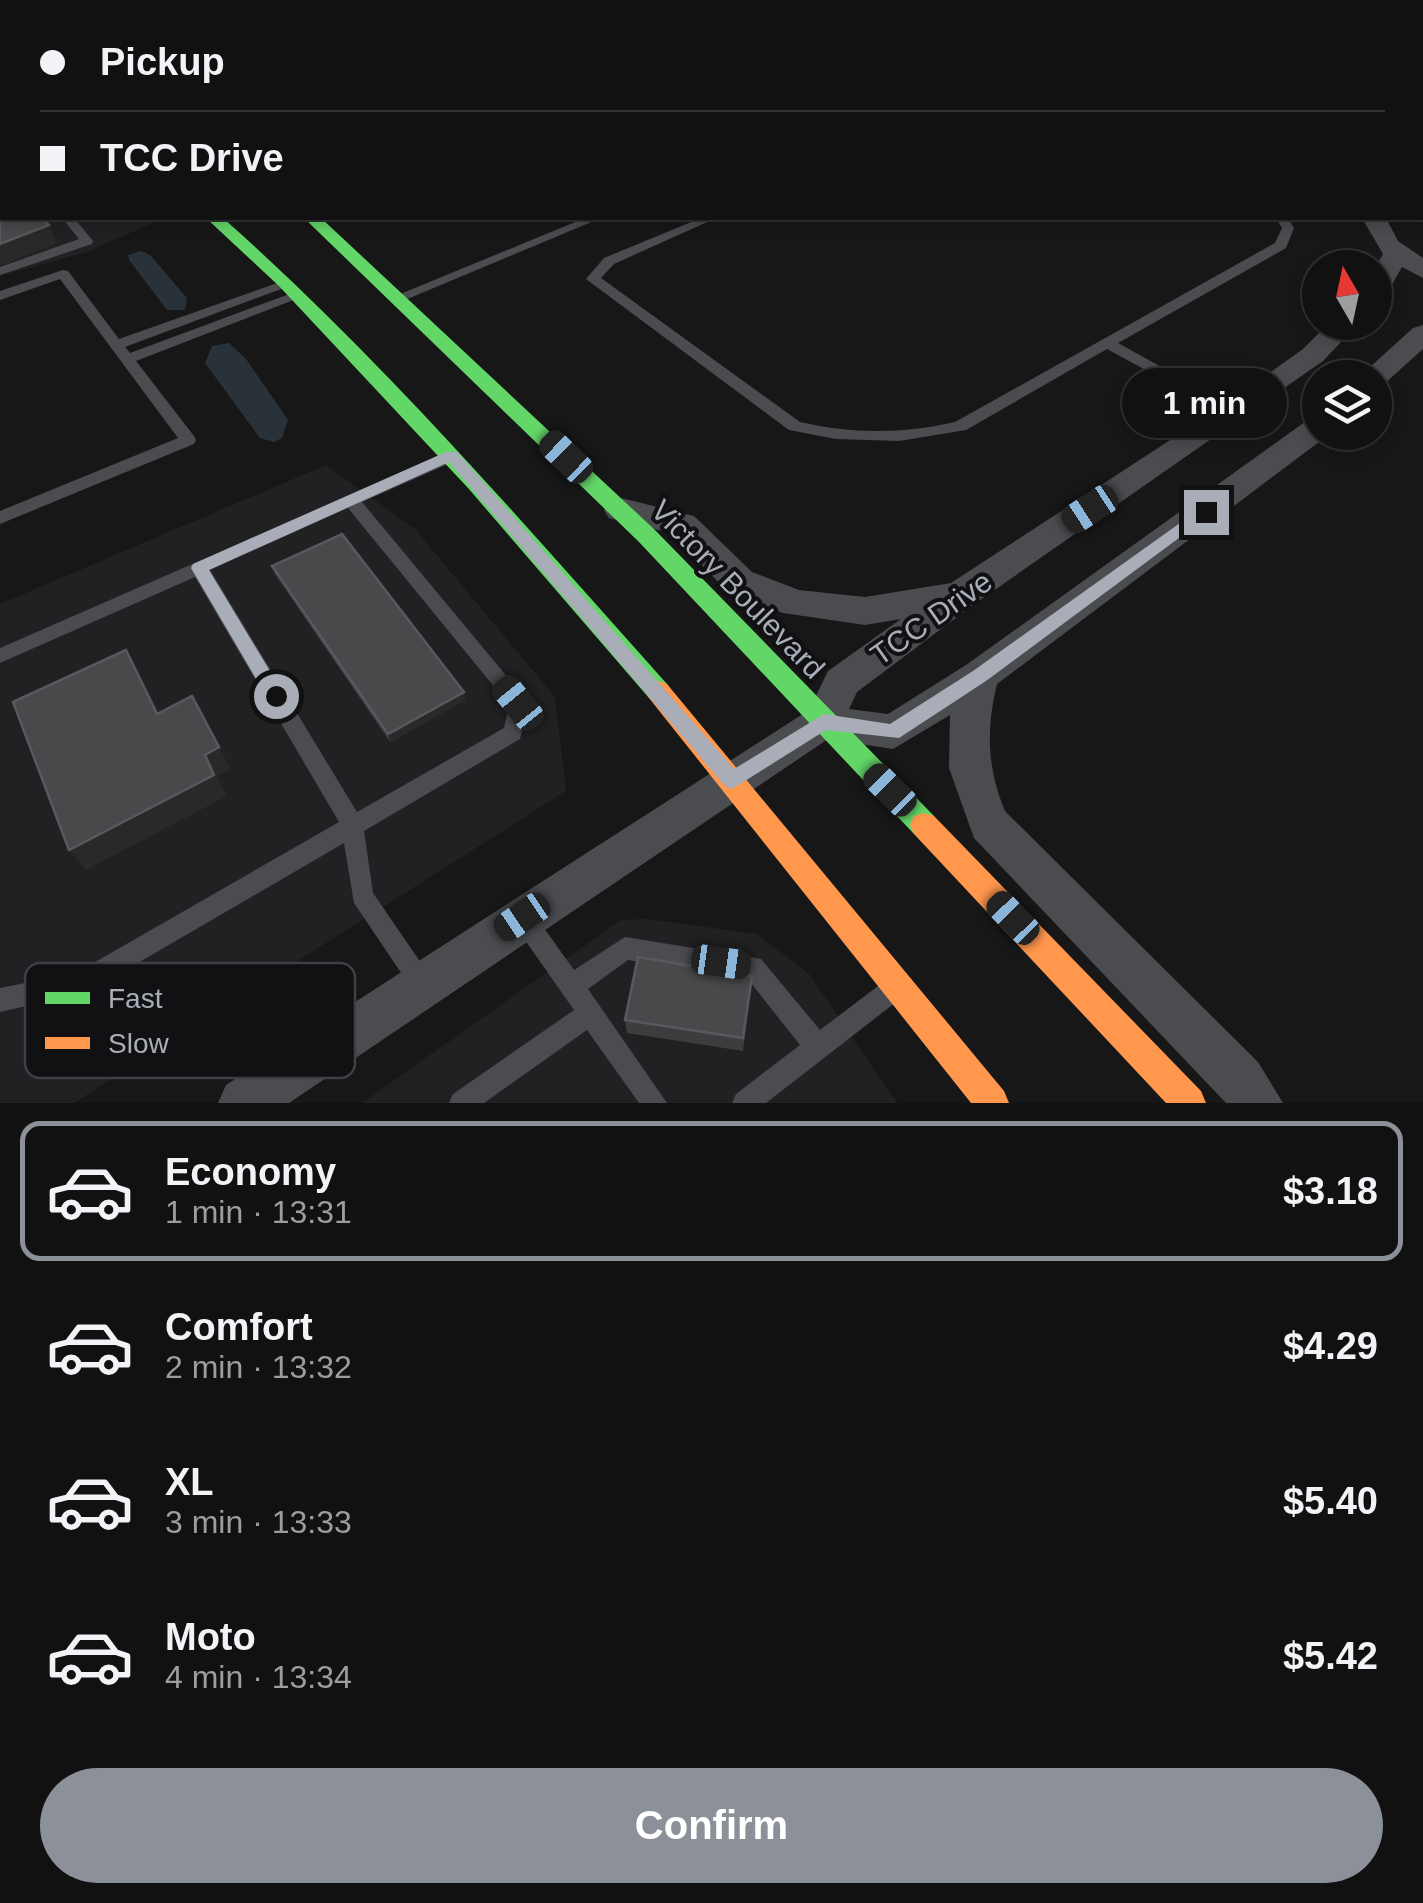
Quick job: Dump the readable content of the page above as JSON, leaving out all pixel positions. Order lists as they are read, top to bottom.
{
  "streets": {
    "main road": ["Victory Boulevard"],
    "street": ["TCC Drive"]
  },
  "crossings": [
    ["Victory Boulevard", "TCC Drive"]
  ],
  "legend": ["Fast", "Slow"],
  "north": "top",
  "page": {
    "banner": ["Pickup", "TCC Drive"],
    "bubble": "1 min",
    "list": [
      {
        "name": "Economy",
        "note": "1 min · 13:31",
        "value": "$3.18"
      },
      {
        "name": "Comfort",
        "note": "2 min · 13:32",
        "value": "$4.29"
      },
      {
        "name": "XL",
        "note": "3 min · 13:33",
        "value": "$5.40"
      },
      {
        "name": "Moto",
        "note": "4 min · 13:34",
        "value": "$5.42"
      }
    ],
    "buttons": "Confirm"
  }
}
